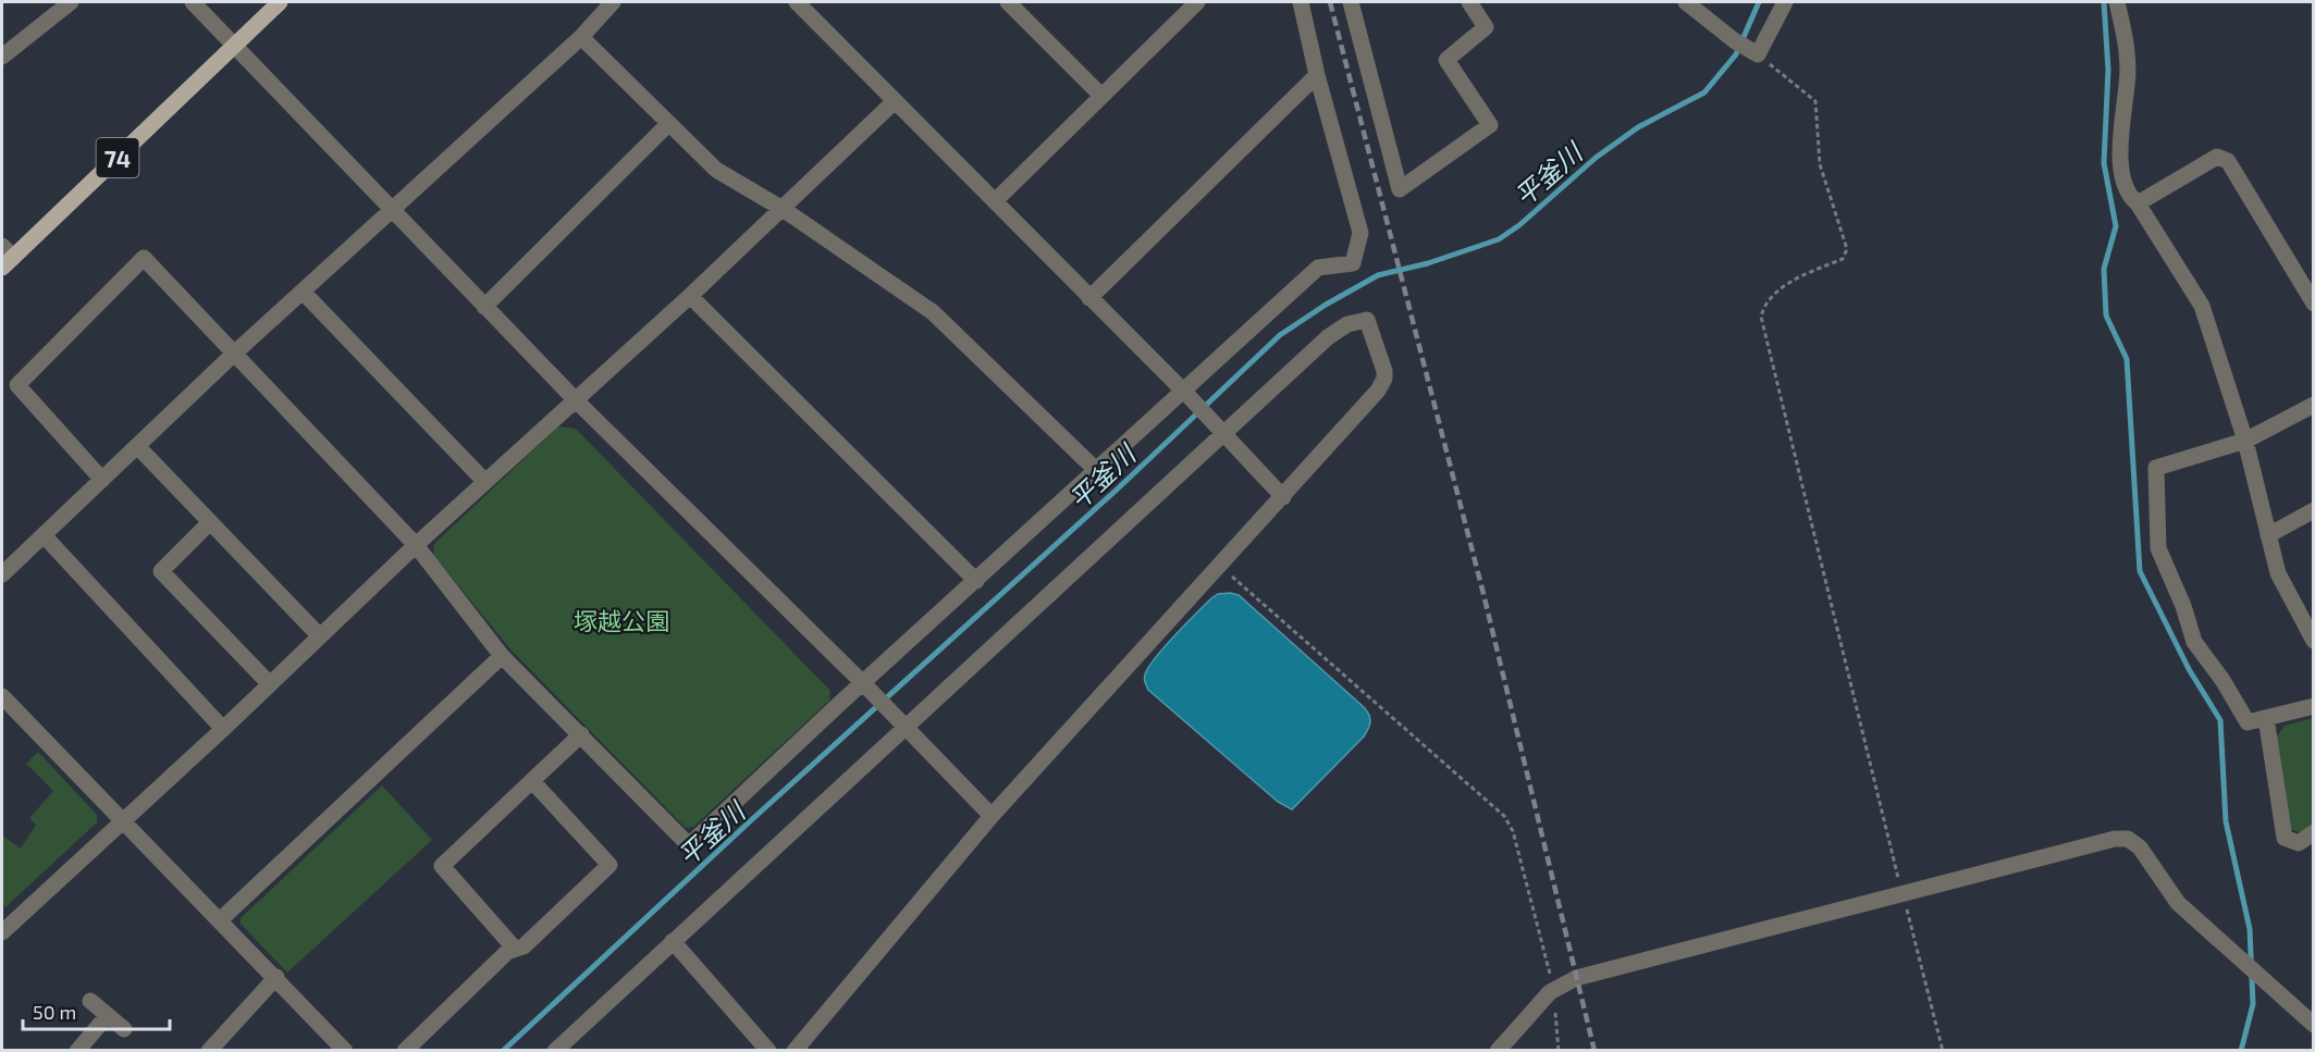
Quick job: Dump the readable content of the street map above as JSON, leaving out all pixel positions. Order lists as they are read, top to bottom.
{
  "streets": {
    "main road": ["74"]
  },
  "water": ["平釜川"],
  "parks": ["塚越公園"],
  "scale_bar": "50 m"
}
